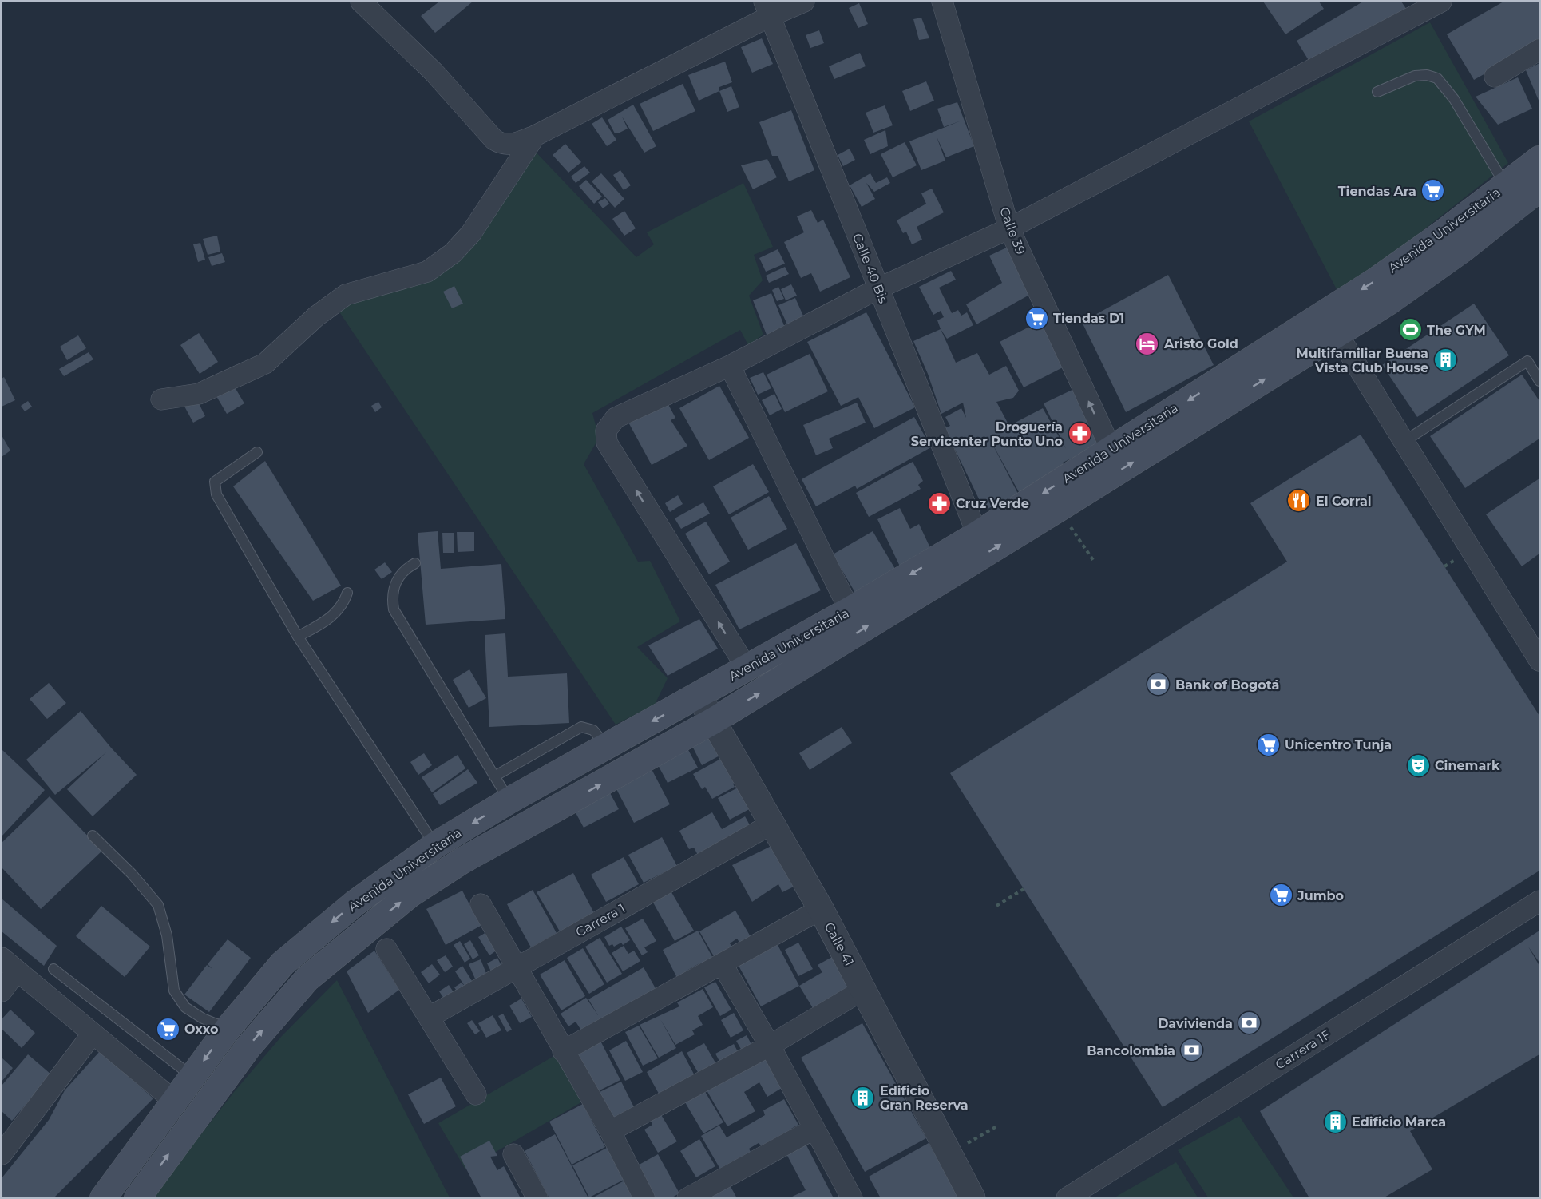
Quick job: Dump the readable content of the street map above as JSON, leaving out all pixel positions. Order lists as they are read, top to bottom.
{
  "streets": {
    "main road": ["Avenida Universitaria"],
    "street": [
      "Calle 39",
      "Calle 40 Bis",
      "Carrera 1",
      "Calle 41",
      "Carrera 1F"
    ]
  },
  "crossings": [
    ["Avenida Universitaria", "Calle 39"],
    ["Avenida Universitaria", "Calle 40 Bis"],
    ["Avenida Universitaria", "Calle 41"],
    ["Carrera 1", "Calle 41"]
  ],
  "one_way": ["Calle 39"],
  "places": {
    "supermarket": [
      "Tiendas Ara",
      "Tiendas D1",
      "Unicentro Tunja",
      "Jumbo",
      "Oxxo"
    ],
    "sports": ["The GYM"],
    "hotel": ["Aristo Gold"],
    "building": ["Multifamiliar Buena Vista Club House", "Edificio Gran Reserva", "Edificio Marca"],
    "pharmacy": ["Droguería Servicenter Punto Uno", "Cruz Verde"],
    "restaurant": ["El Corral"],
    "bank": ["Bank of Bogotá", "Davivienda", "Bancolombia"],
    "theatre": ["Cinemark"]
  }
}
